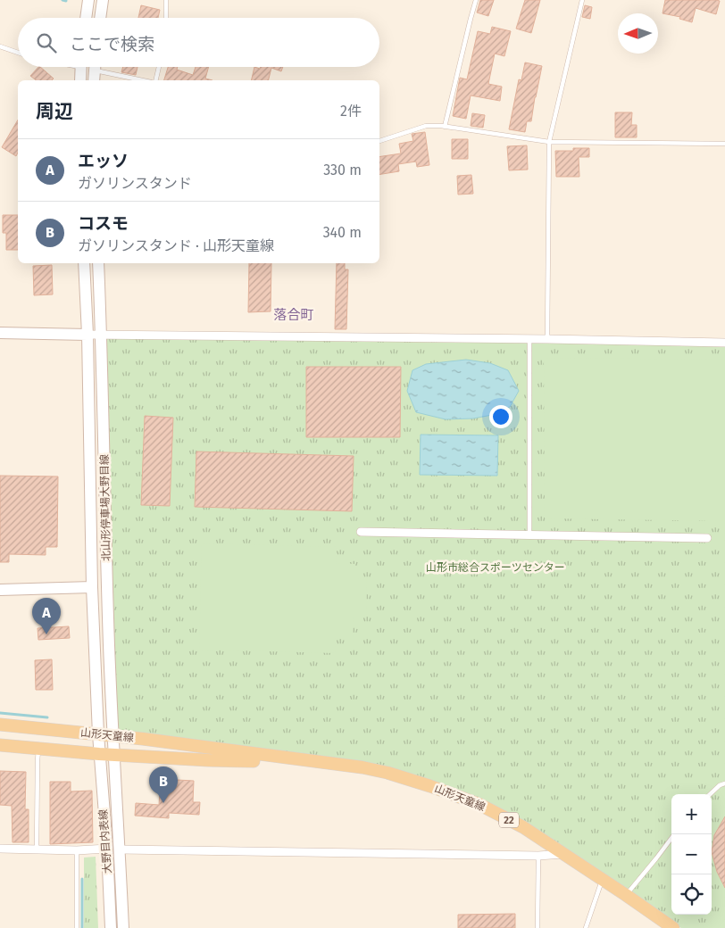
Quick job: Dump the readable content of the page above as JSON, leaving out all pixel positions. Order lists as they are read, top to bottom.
{
  "streets": {
    "main road": [
      "北山形停車場大野目線",
      "山形天童線",
      "22",
      "大野目内表線"
    ]
  },
  "crossings": [
    ["北山形停車場大野目線", "山形天童線"],
    ["北山形停車場大野目線", "大野目内表線"],
    ["山形天童線", "大野目内表線"]
  ],
  "districts": ["落合町"],
  "parks": ["山形市総合スポーツセンター"],
  "north": "left",
  "page": {
    "search": "ここで検索",
    "heading": ["周辺", "2件"],
    "list": [
      {
        "mark": "A",
        "name": "エッソ",
        "note": "ガソリンスタンド",
        "value": "330 m"
      },
      {
        "mark": "B",
        "name": "コスモ",
        "note": "ガソリンスタンド · 山形天童線",
        "value": "340 m"
      }
    ],
    "pins": ["A", "B"],
    "map_buttons": ["+", "−"]
  }
}
